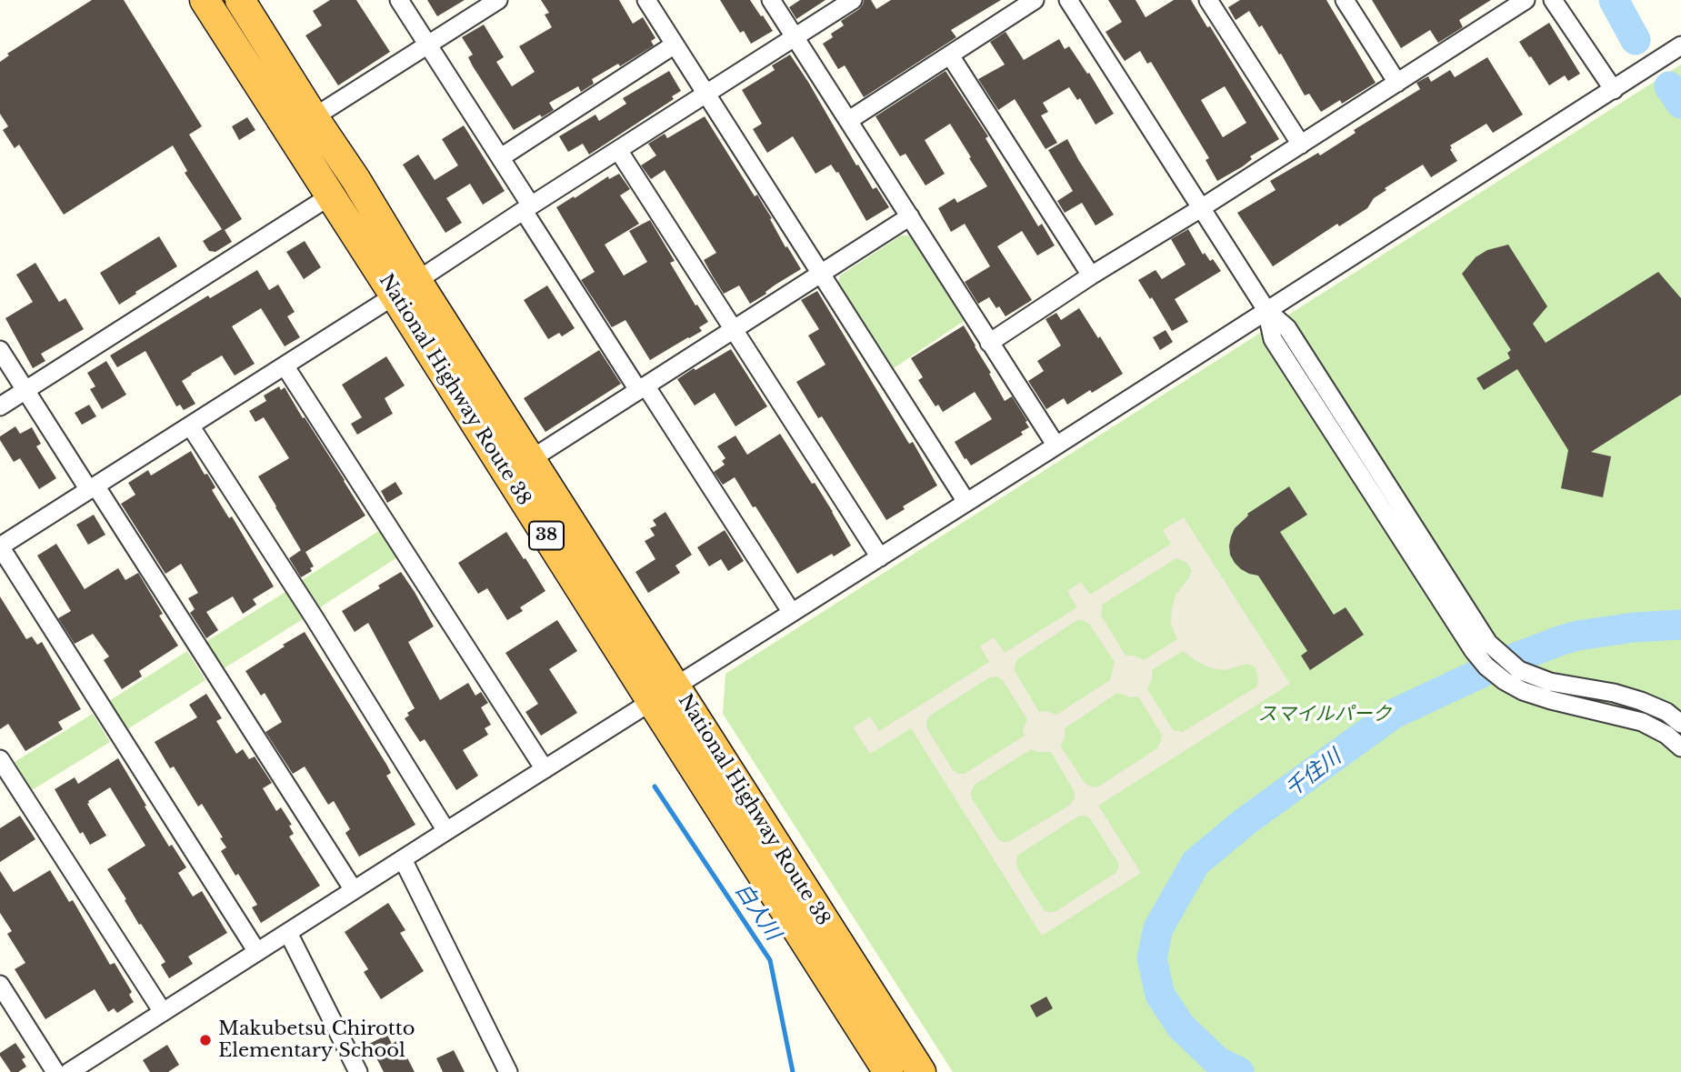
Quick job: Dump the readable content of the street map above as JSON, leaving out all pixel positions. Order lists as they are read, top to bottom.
{
  "streets": {
    "highway": ["National Highway Route 38", "38"]
  },
  "water": ["千住川", "白人川"],
  "parks": ["スマイルパーク"],
  "places": ["Makubetsu Chirotto Elementary School"]
}
